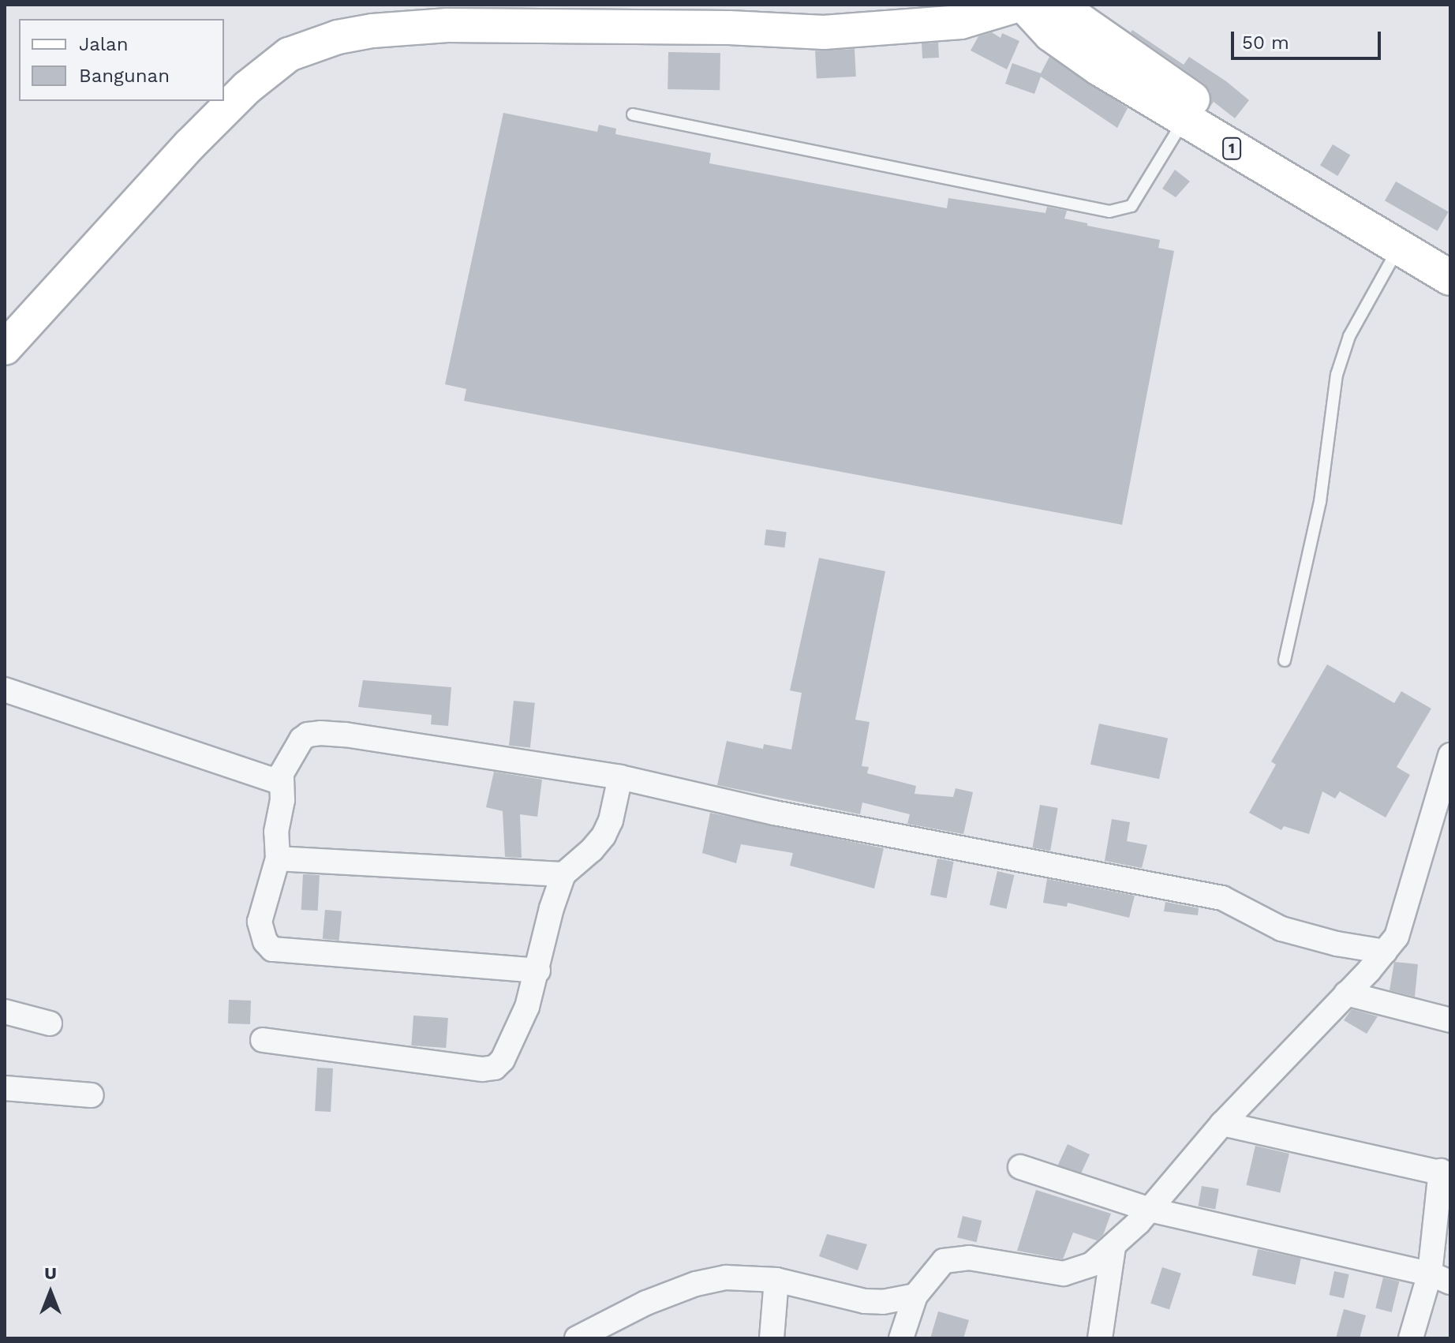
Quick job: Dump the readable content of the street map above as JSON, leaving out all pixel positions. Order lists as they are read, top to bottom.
{
  "streets": {
    "highway": ["1"]
  },
  "legend": ["Jalan", "Bangunan"],
  "scale_bar": "50 m",
  "north": "top"
}
